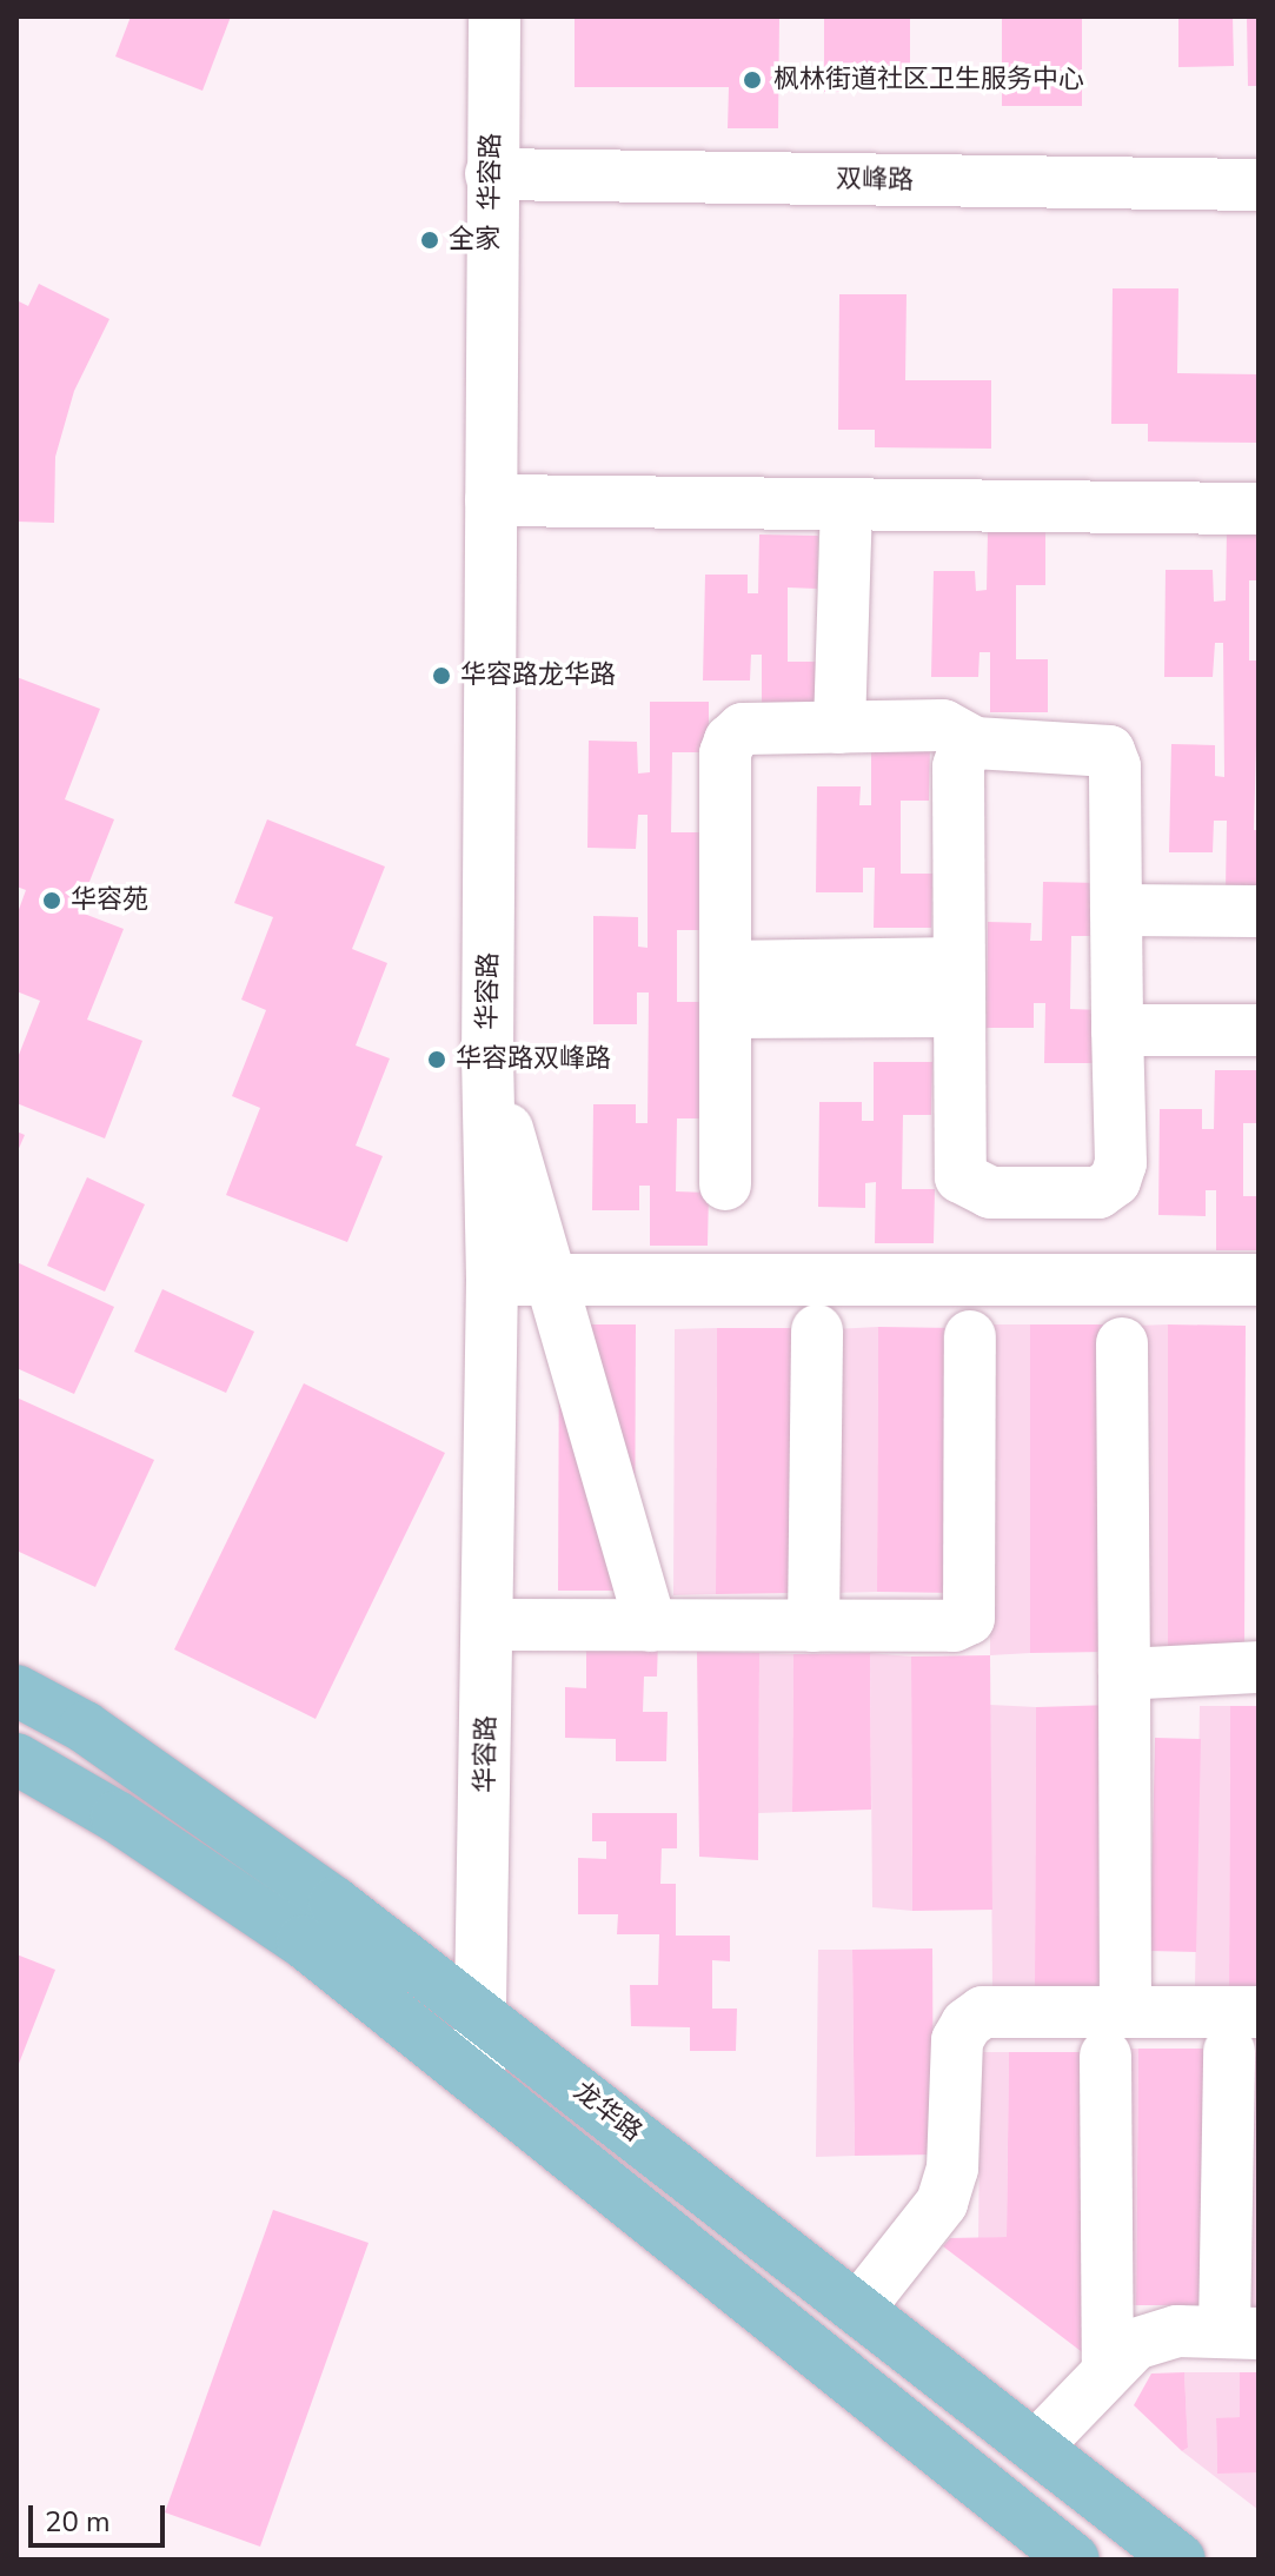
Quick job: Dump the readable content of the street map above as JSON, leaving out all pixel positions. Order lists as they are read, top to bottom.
{
  "streets": {
    "main road": ["龙华路"],
    "street": ["华容路", "双峰路"]
  },
  "crossings": [
    ["华容路", "双峰路"],
    ["华容路", "龙华路"]
  ],
  "places": [
    "枫林街道社区卫生服务中心",
    "全家",
    "华容路龙华路",
    "华容苑",
    "华容路双峰路"
  ],
  "scale_bar": "20 m"
}
